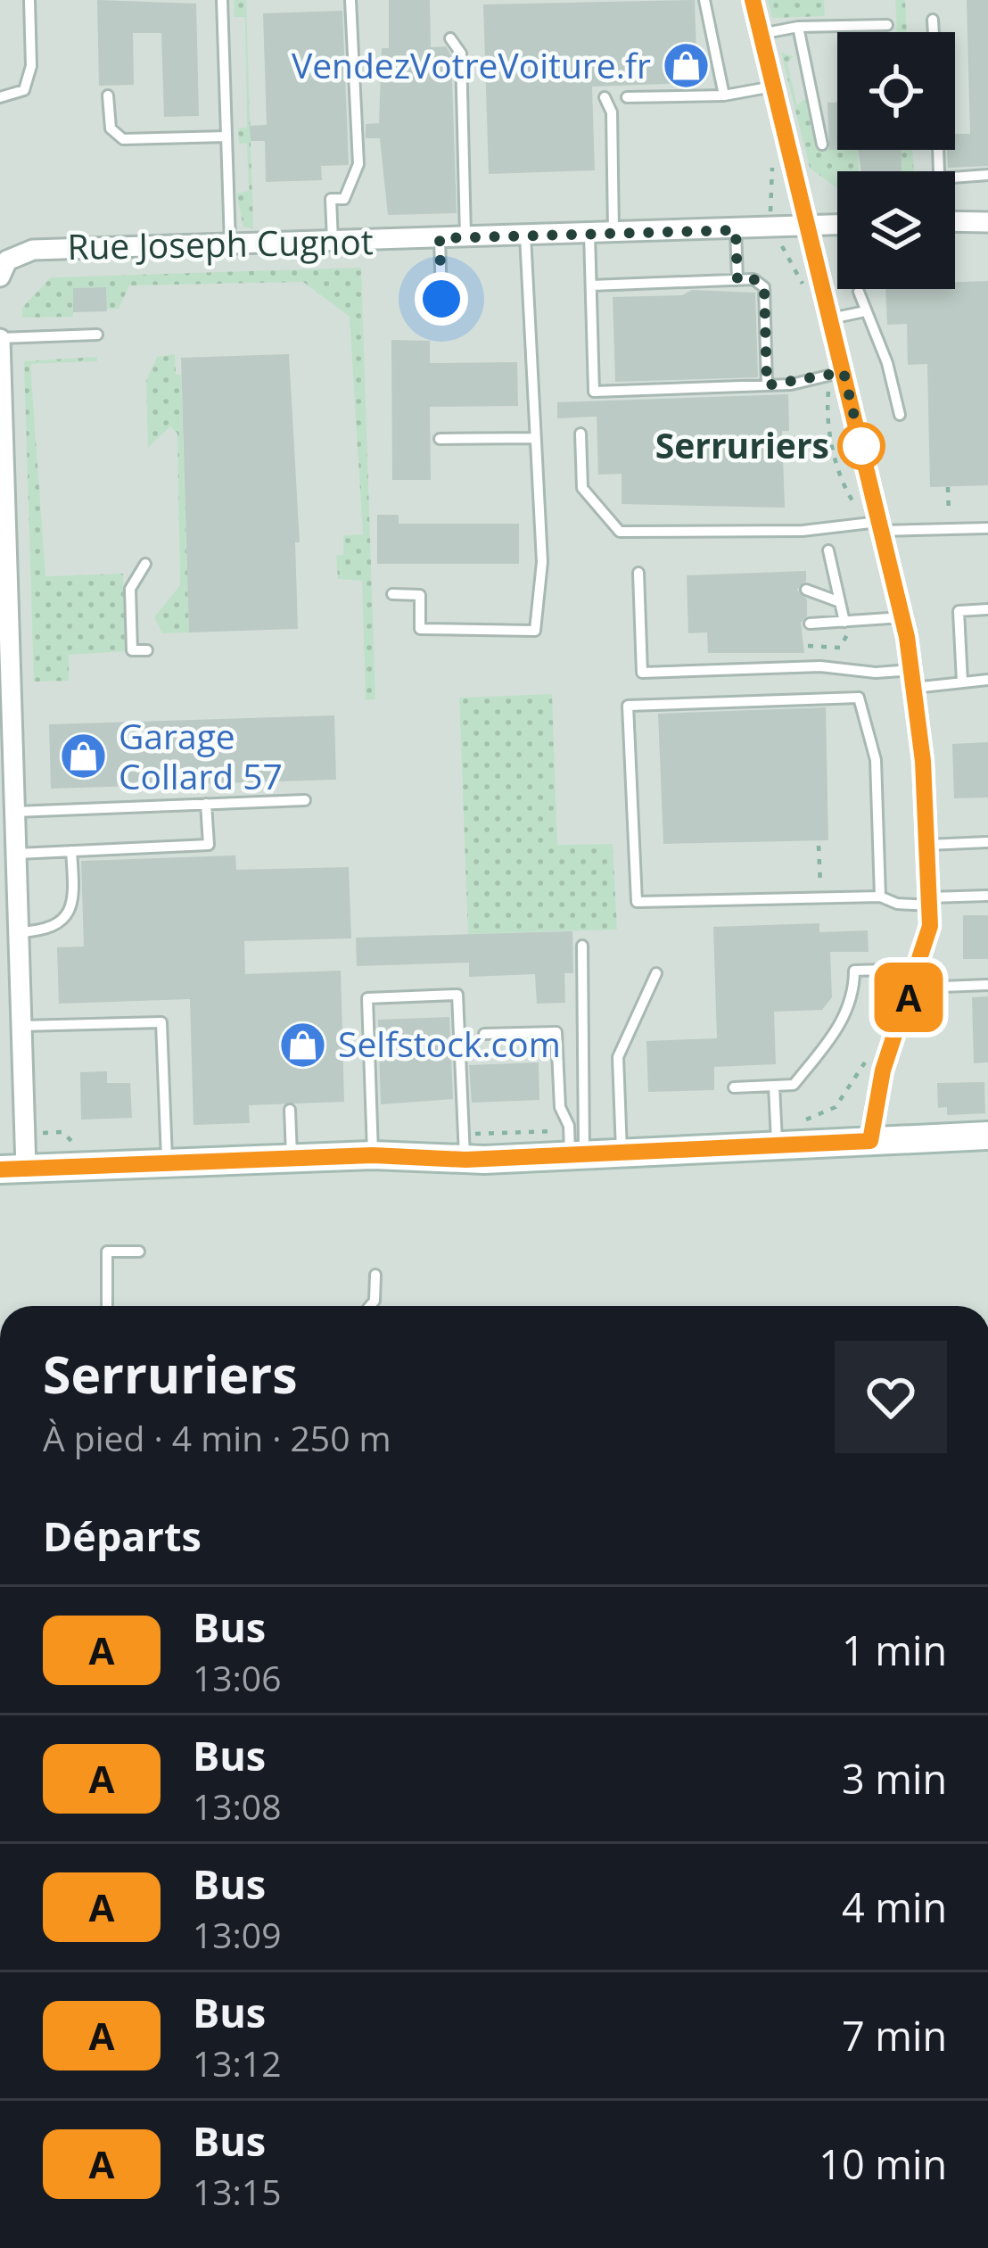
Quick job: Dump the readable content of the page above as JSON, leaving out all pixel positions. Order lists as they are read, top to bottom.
{
  "streets": {
    "street": ["Rue Joseph Cugnot"]
  },
  "places": {
    "shop": ["VendezVotreVoiture.fr", "Garage Collard 57", "Selfstock.com"],
    "other": ["Serruriers"]
  },
  "lines": ["bus line A"],
  "page": {
    "on_map": "A",
    "heading": [
      ["Serruriers", "À pied · 4 min · 250 m"],
      "Départs"
    ],
    "list": [
      {
        "mark": "A",
        "name": "Bus",
        "note": "13:06",
        "value": "1 min"
      },
      {
        "mark": "A",
        "name": "Bus",
        "note": "13:08",
        "value": "3 min"
      },
      {
        "mark": "A",
        "name": "Bus",
        "note": "13:09",
        "value": "4 min"
      },
      {
        "mark": "A",
        "name": "Bus",
        "note": "13:12",
        "value": "7 min"
      },
      {
        "mark": "A",
        "name": "Bus",
        "note": "13:15",
        "value": "10 min"
      }
    ]
  }
}
